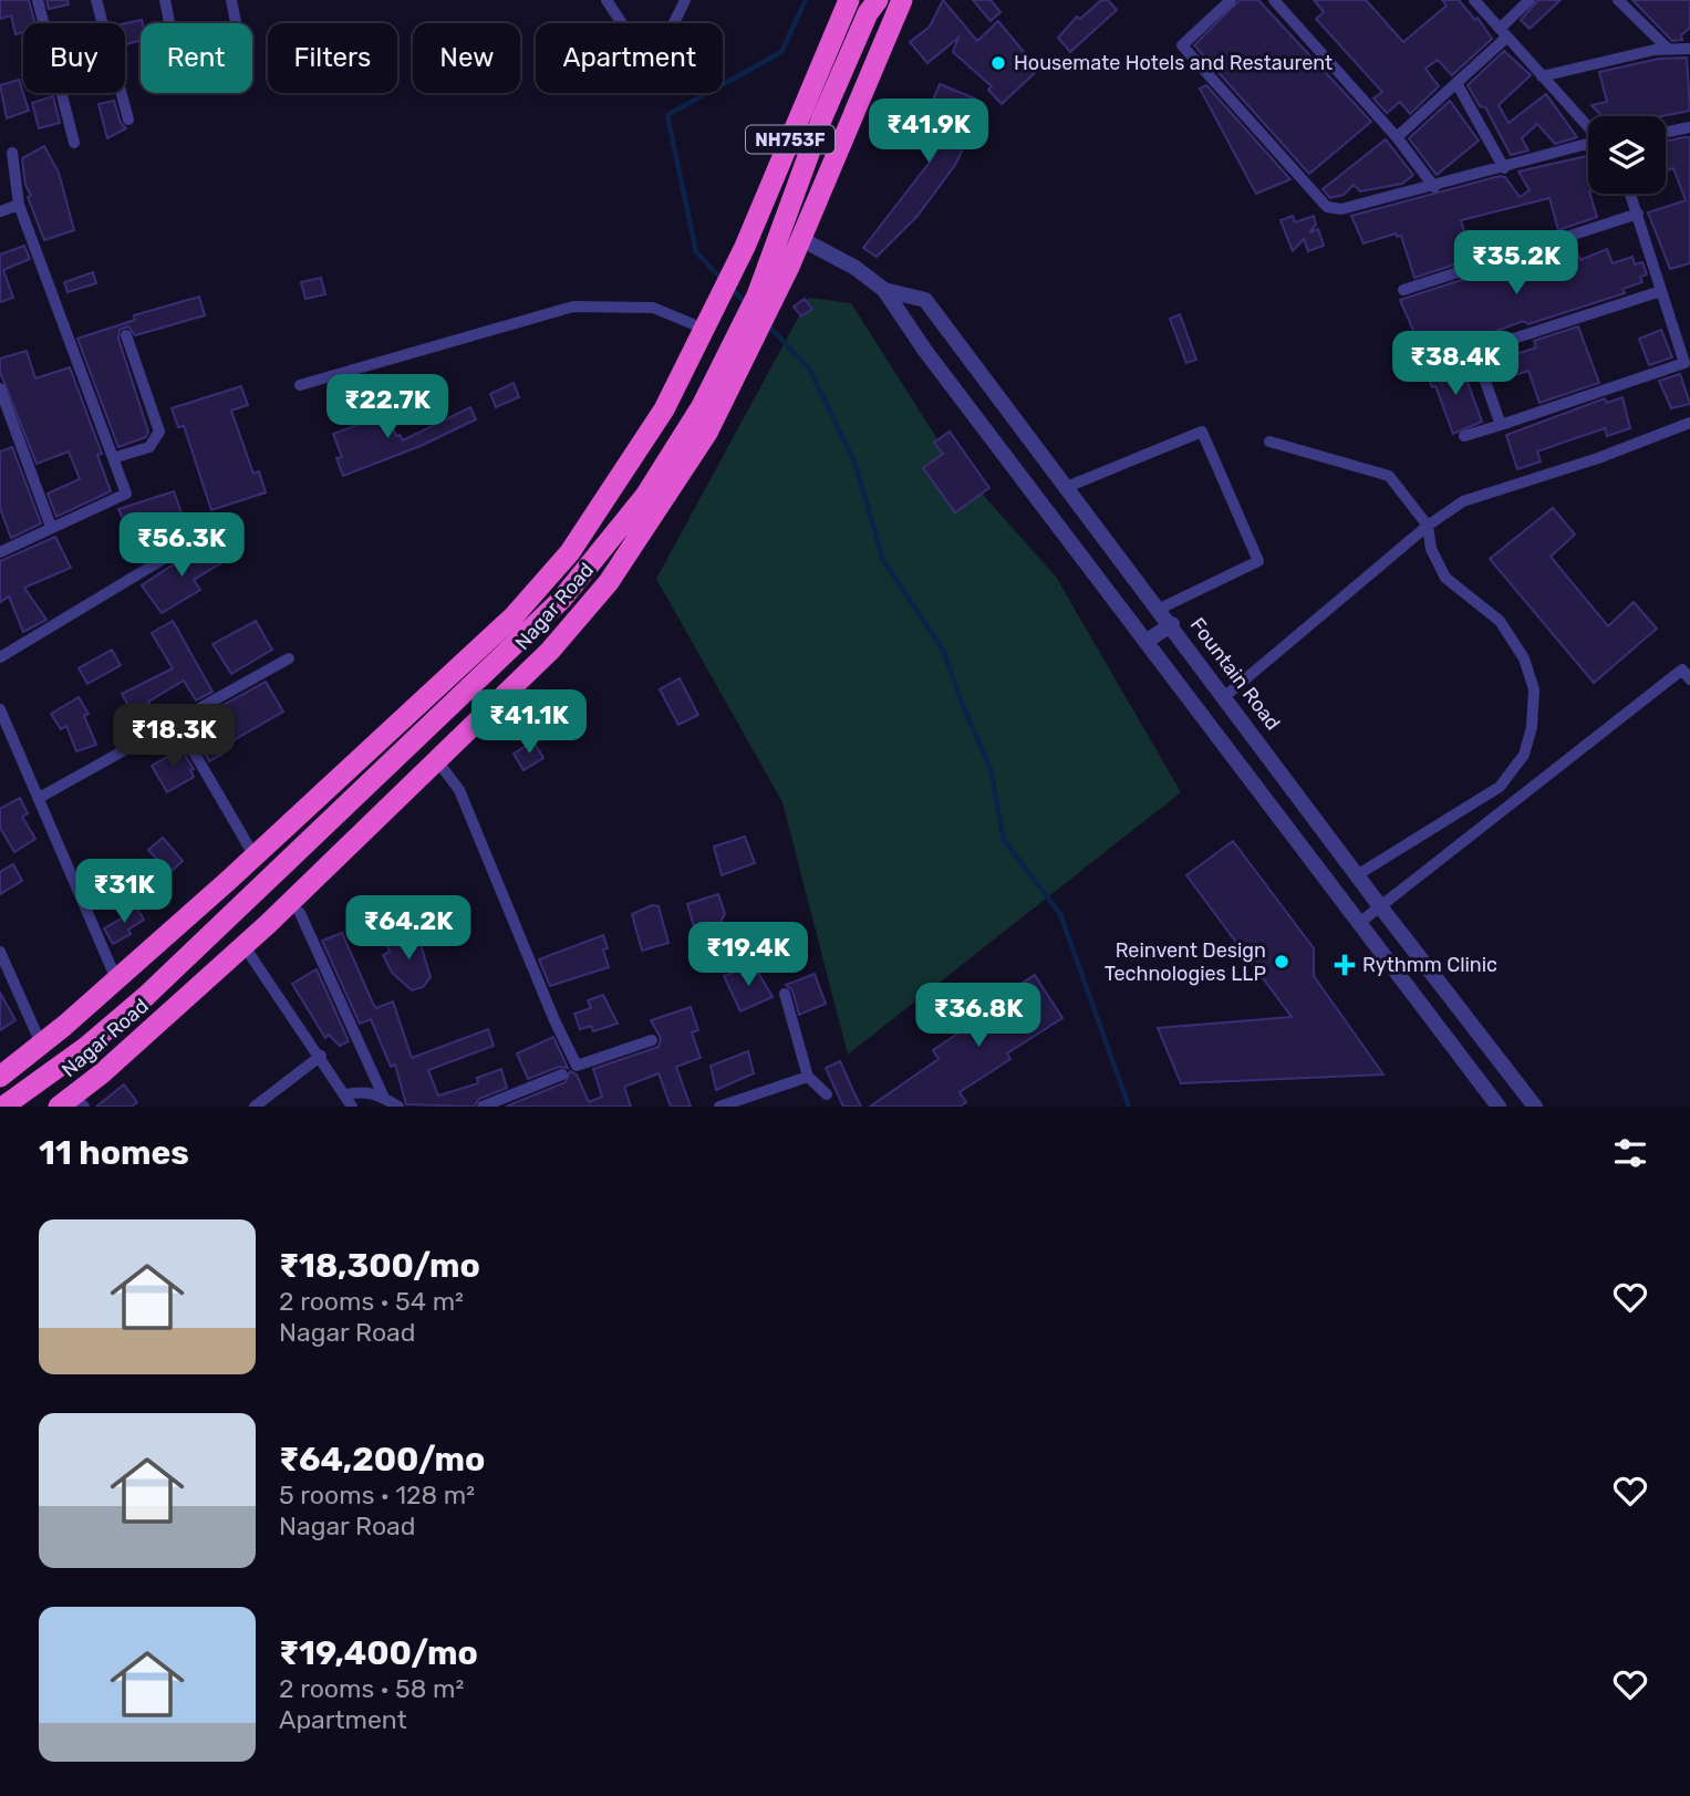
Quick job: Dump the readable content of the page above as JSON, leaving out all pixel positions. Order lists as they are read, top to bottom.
{
  "streets": {
    "highway": ["NH753F", "Nagar Road"],
    "street": ["Fountain Road"]
  },
  "crossings": [
    ["Nagar Road", "Fountain Road"]
  ],
  "places": {
    "other": ["Housemate Hotels and Restaurent", "Reinvent Design Technologies LLP"],
    "health": ["Rythmm Clinic"]
  },
  "page": {
    "chip": [
      "Buy",
      "Rent",
      "Filters",
      "New",
      "Apartment"
    ],
    "price": [
      "₹41.9K",
      "₹35.2K",
      "₹38.4K",
      "₹22.7K",
      "₹56.3K",
      "₹41.1K",
      "₹18.3K",
      "₹31K",
      "₹64.2K",
      "₹19.4K",
      "₹36.8K"
    ],
    "heading": "11 homes",
    "list": [
      {
        "name": "₹18,300/mo",
        "note": "2 rooms · 54 m² · Nagar Road"
      },
      {
        "name": "₹64,200/mo",
        "note": "5 rooms · 128 m² · Nagar Road"
      },
      {
        "name": "₹19,400/mo",
        "note": "2 rooms · 58 m² · Apartment"
      }
    ]
  }
}
